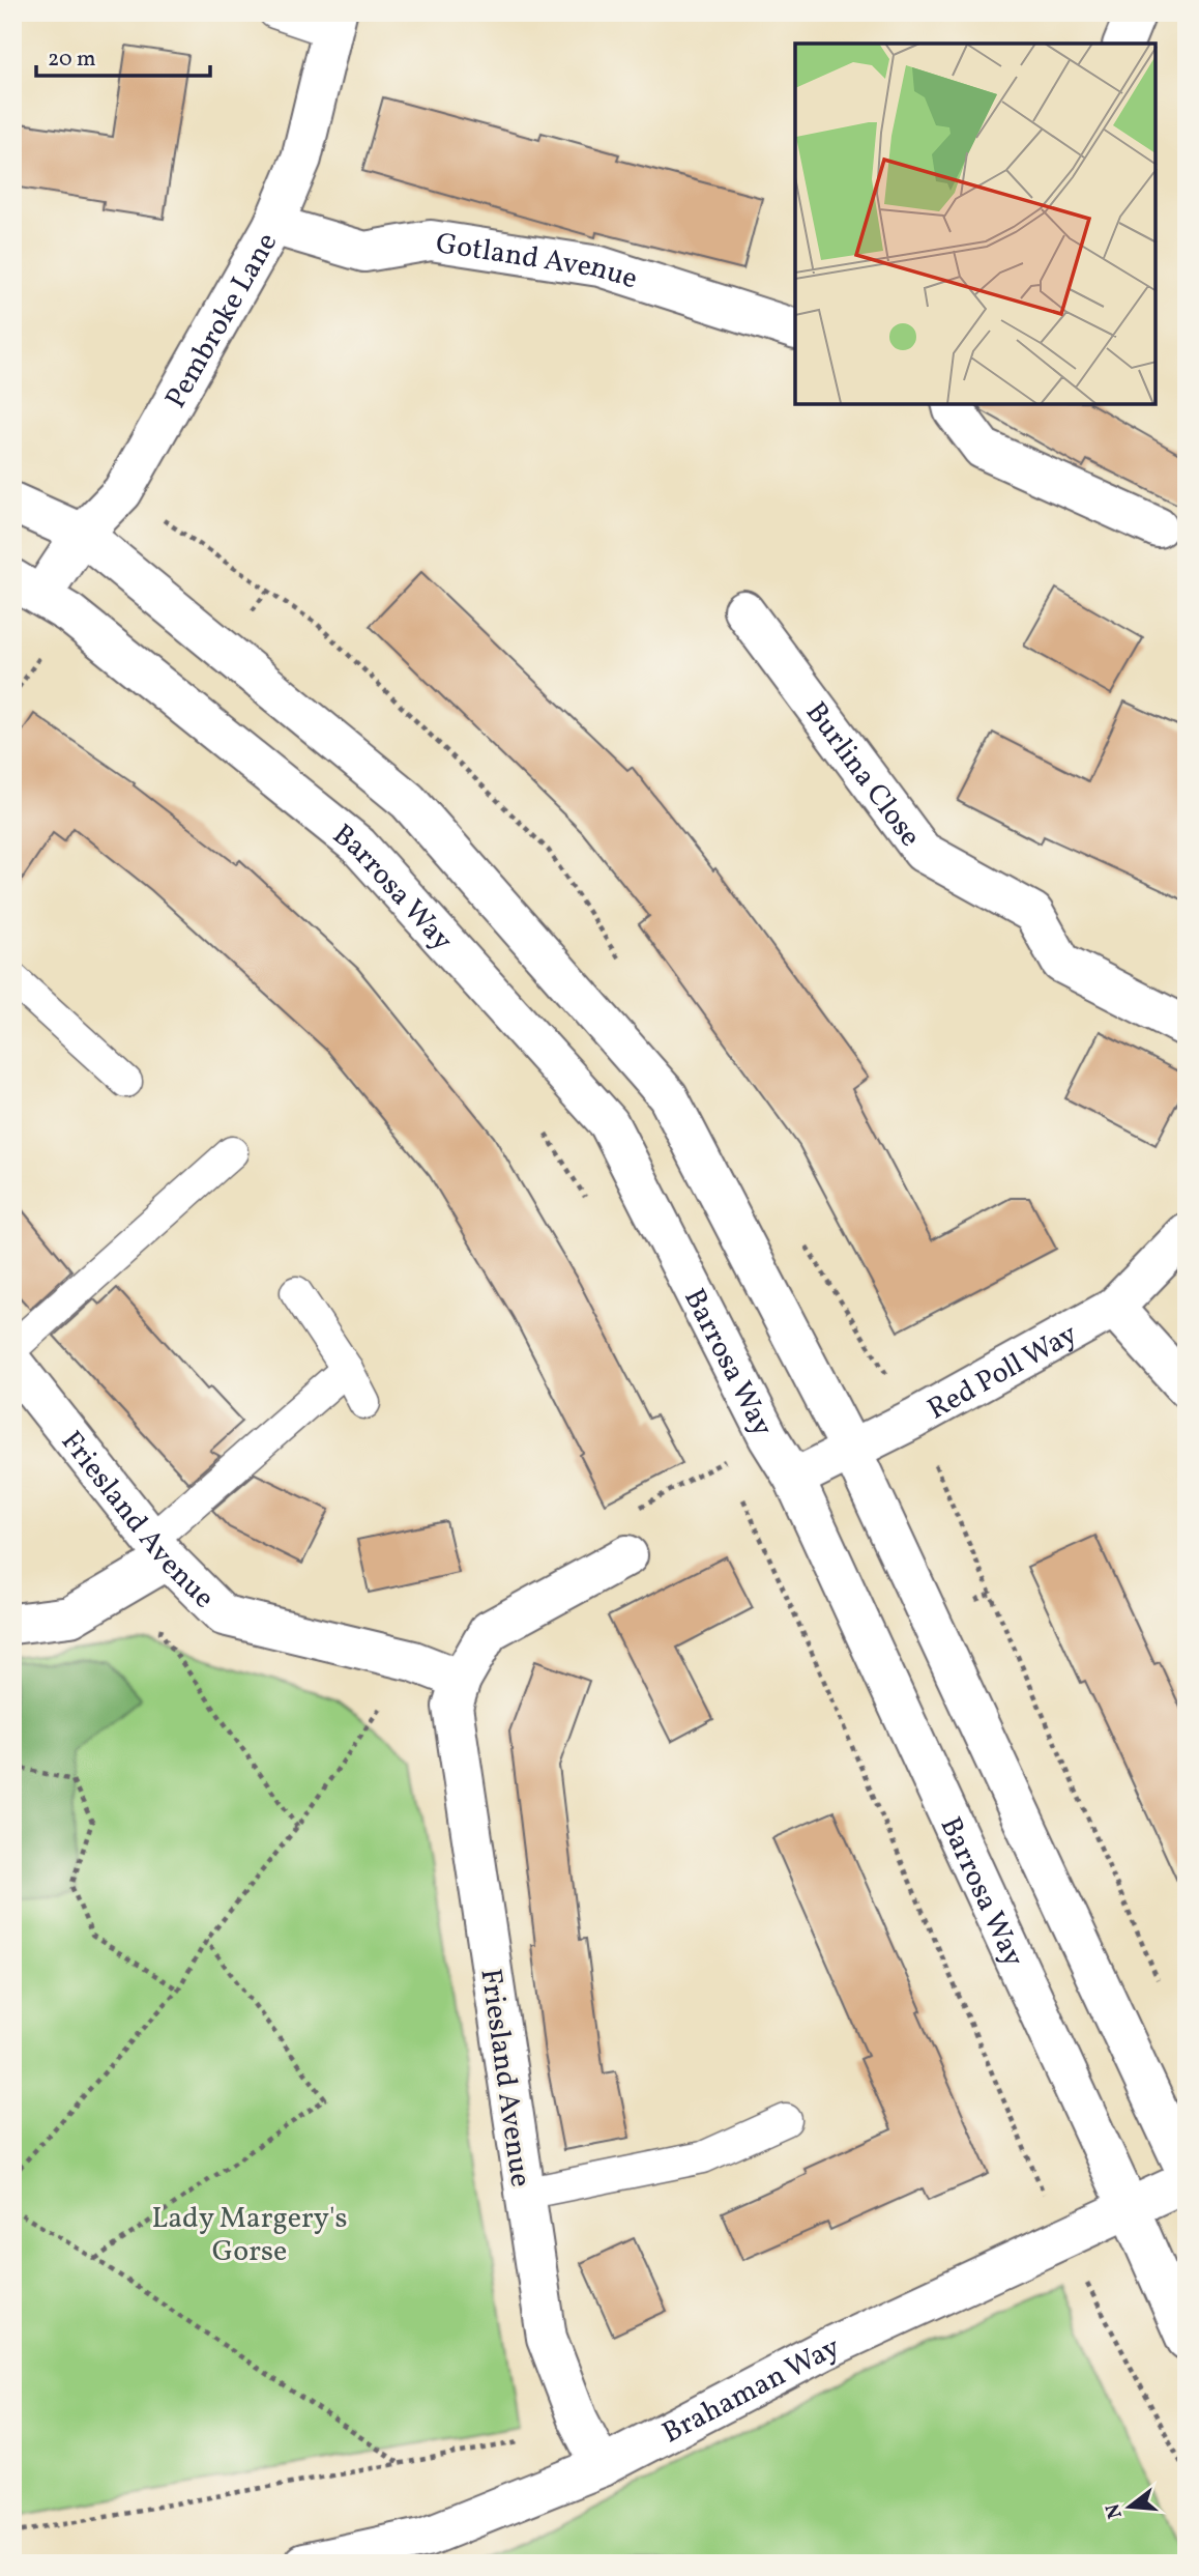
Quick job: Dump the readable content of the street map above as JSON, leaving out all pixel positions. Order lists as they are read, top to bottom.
{
  "streets": {
    "street": [
      "Gotland Avenue",
      "Pembroke Lane",
      "Burlina Close",
      "Barrosa Way",
      "Red Poll Way",
      "Friesland Avenue",
      "Brahaman Way"
    ]
  },
  "crossings": [
    ["Gotland Avenue", "Pembroke Lane"],
    ["Pembroke Lane", "Barrosa Way"],
    ["Barrosa Way", "Red Poll Way"],
    ["Barrosa Way", "Brahaman Way"],
    ["Friesland Avenue", "Brahaman Way"]
  ],
  "parks": ["Lady Margery's Gorse"],
  "scale_bar": "20 m",
  "north": "left"
}
